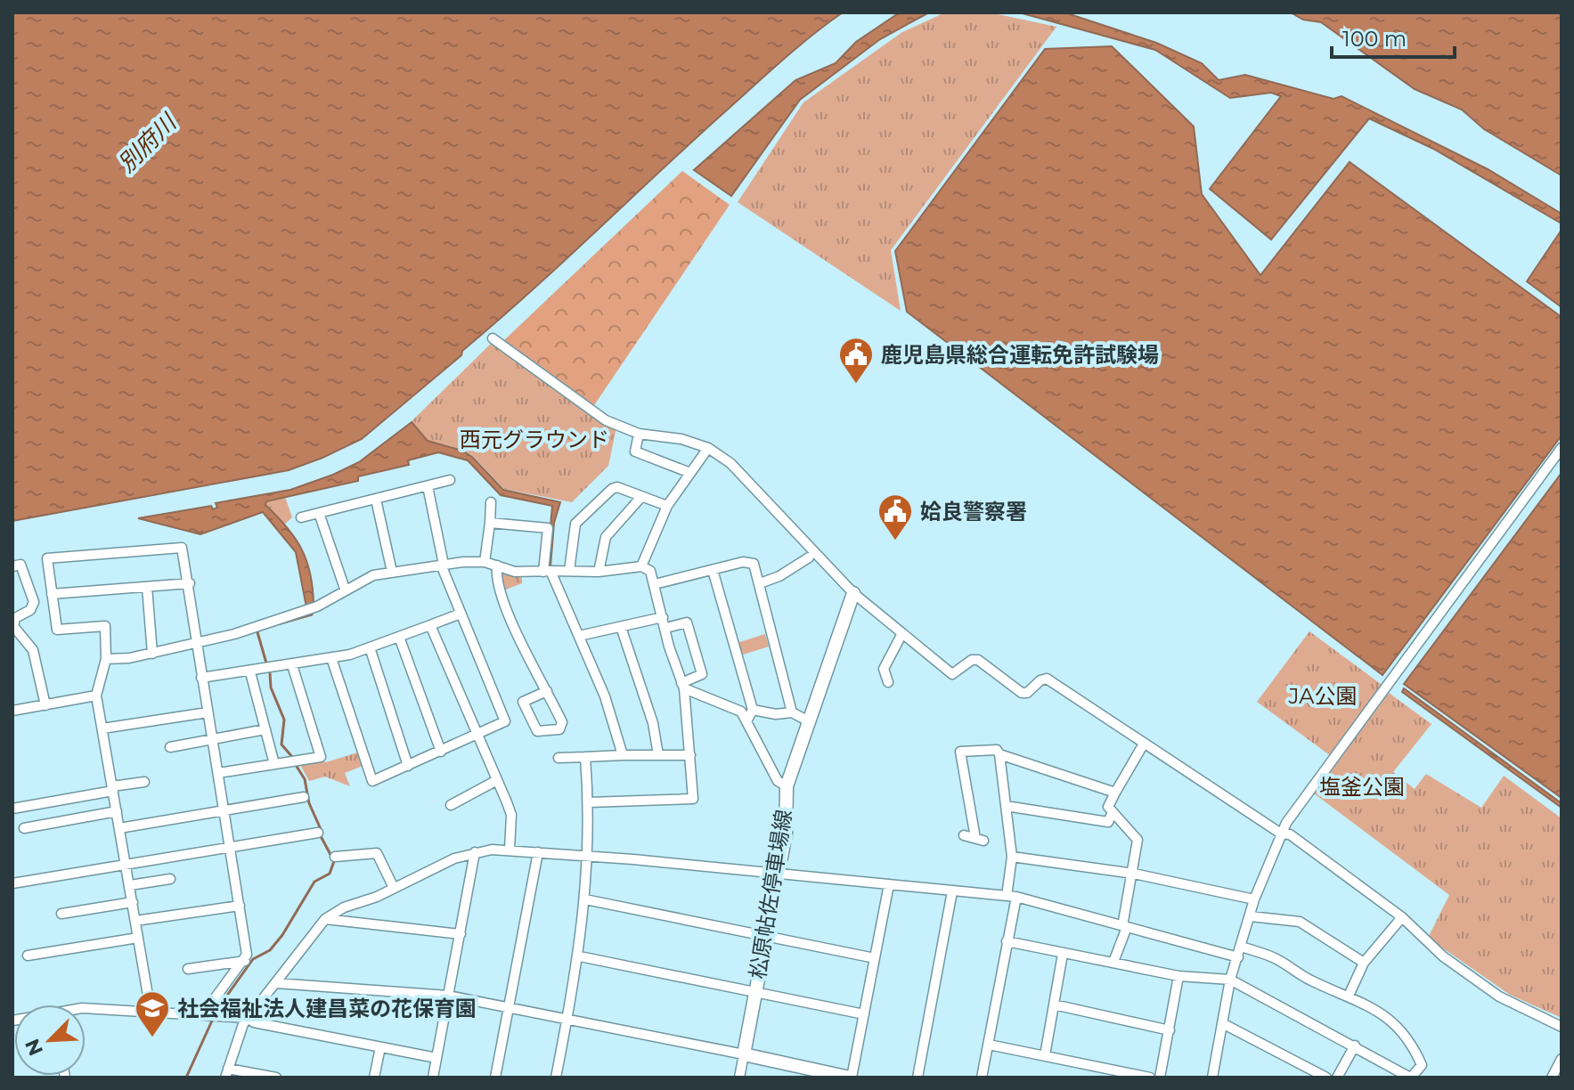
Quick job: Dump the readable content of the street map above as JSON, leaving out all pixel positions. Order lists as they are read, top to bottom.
{
  "streets": {
    "main road": ["松原帖佐停車場線"]
  },
  "water": ["別府川"],
  "parks": ["西元グラウンド", "JA公園", "塩釜公園"],
  "places": {
    "public building": ["鹿児島県総合運転免許試験場", "姶良警察署"],
    "school or university": ["社会福祉法人建昌菜の花保育園"]
  },
  "scale_bar": "100 m",
  "north": "bottom left"
}
